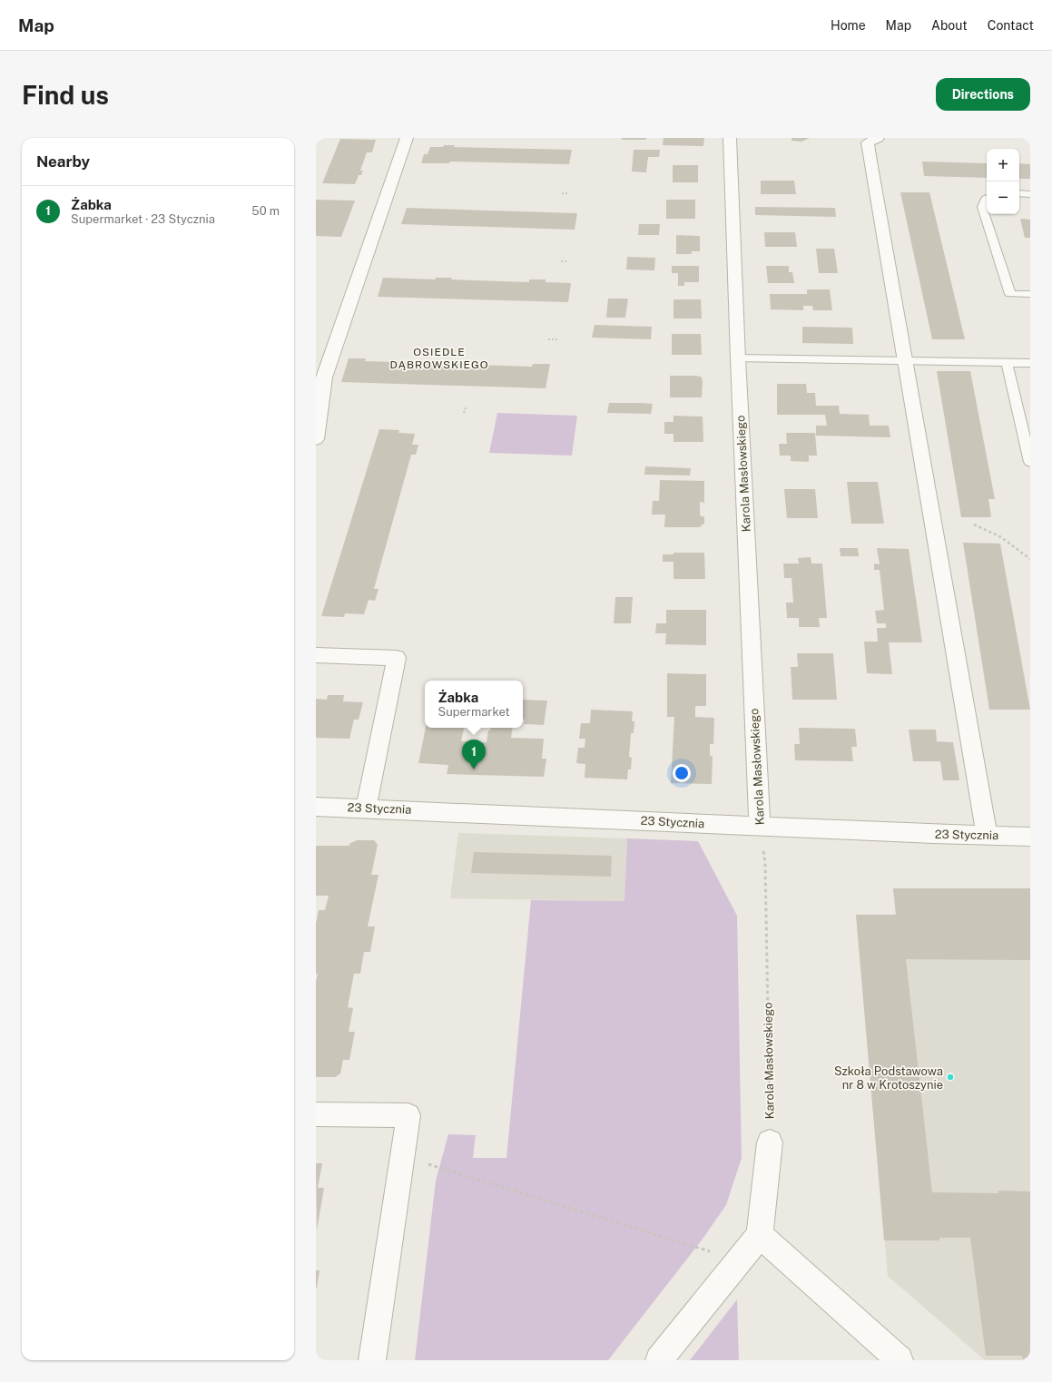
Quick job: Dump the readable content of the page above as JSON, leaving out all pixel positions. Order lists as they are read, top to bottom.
{
  "streets": {
    "street": ["Karola Masłowskiego", "23 Stycznia"]
  },
  "crossings": [
    ["Karola Masłowskiego", "23 Stycznia"]
  ],
  "districts": ["OSIEDLE DĄBROWSKIEGO"],
  "places": ["Szkoła Podstawowa nr 8 w Krotoszynie"],
  "page": {
    "header": "Map",
    "nav": [
      "Home",
      "Map",
      "About",
      "Contact"
    ],
    "buttons": "Directions",
    "title": "Find us",
    "heading": "Nearby",
    "map_buttons": ["+", "−"],
    "list": [
      {
        "mark": "1",
        "name": "Żabka",
        "note": "Supermarket · 23 Stycznia",
        "value": "50 m"
      }
    ],
    "popup": ["Żabka", "Supermarket"],
    "pins": "1"
  }
}
